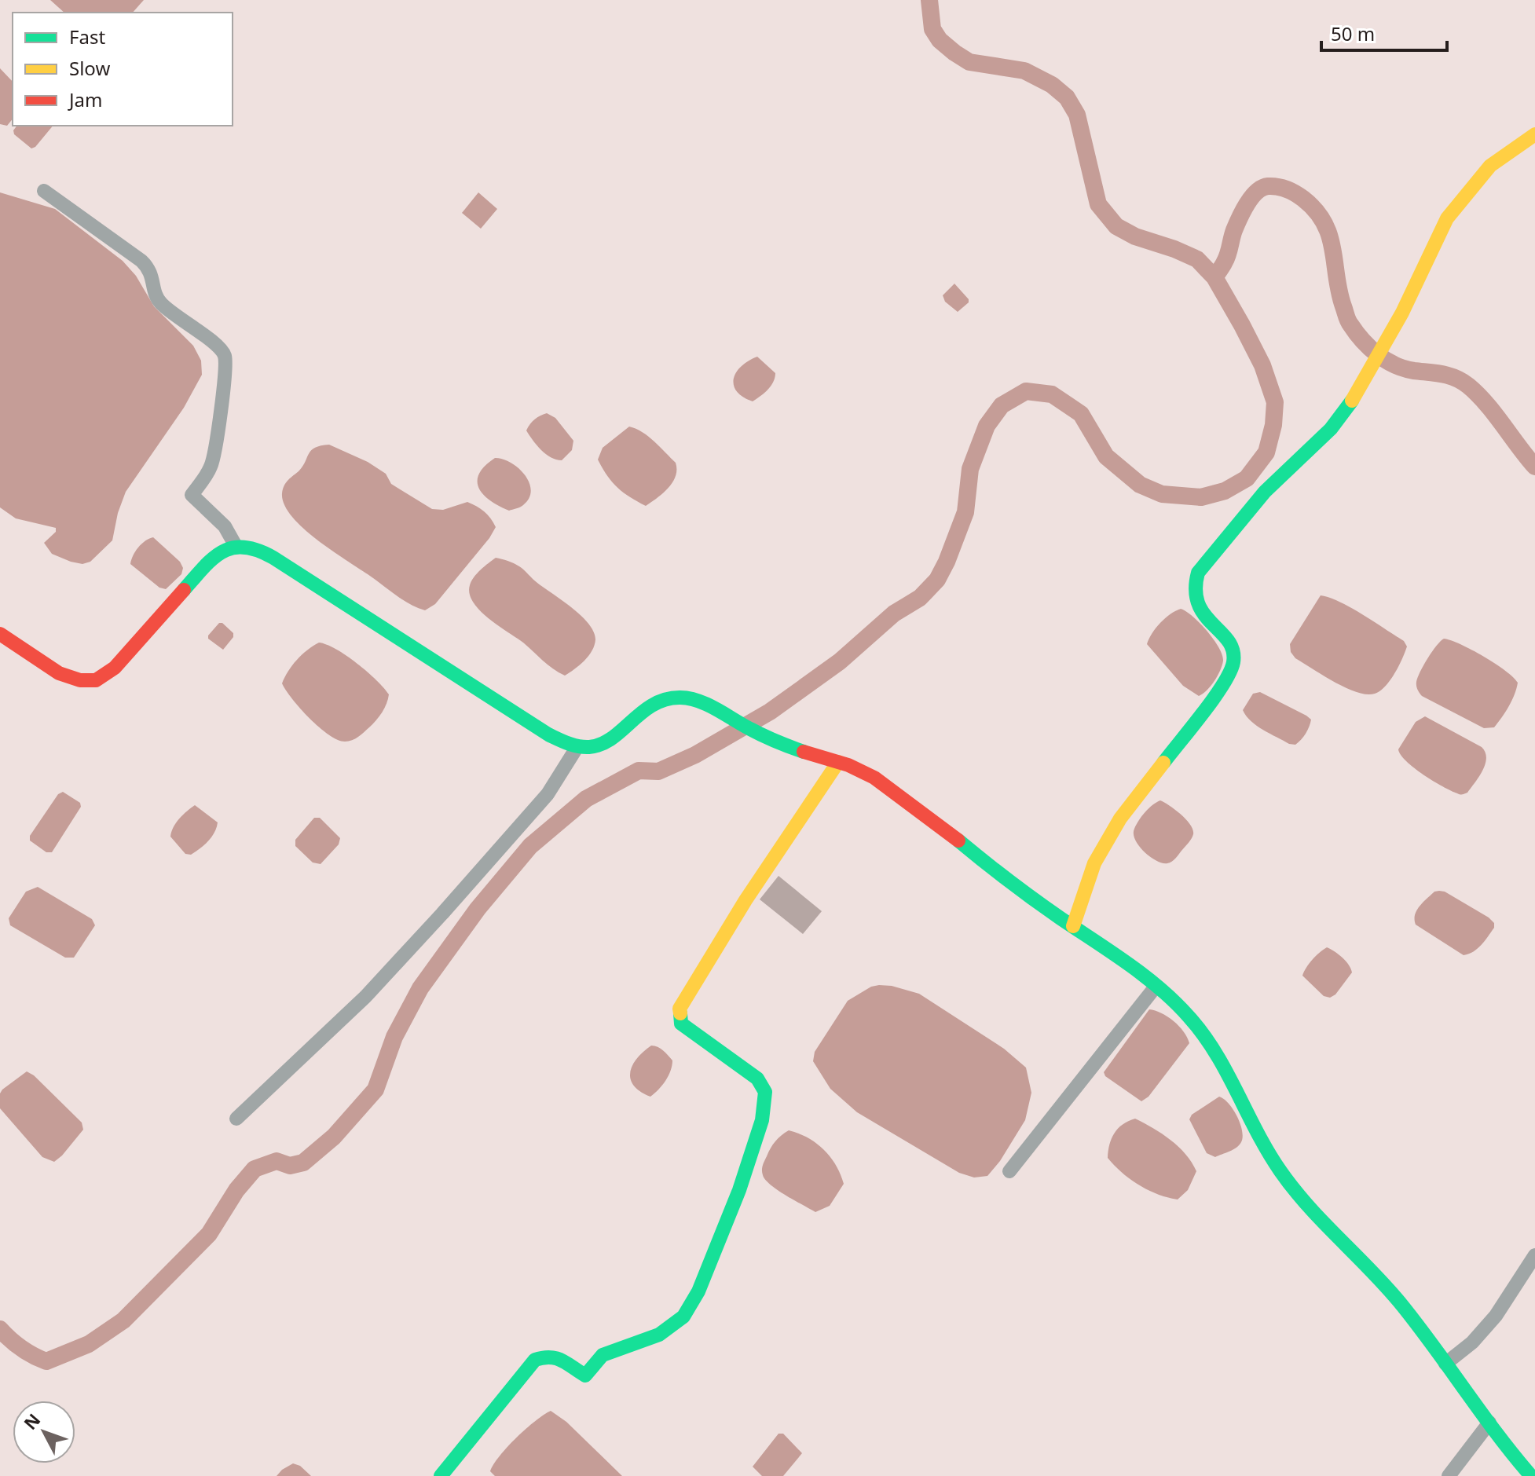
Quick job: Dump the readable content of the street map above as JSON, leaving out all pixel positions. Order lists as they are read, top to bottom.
{
  "legend": ["Fast", "Slow", "Jam"],
  "scale_bar": "50 m",
  "north": "top left"
}
